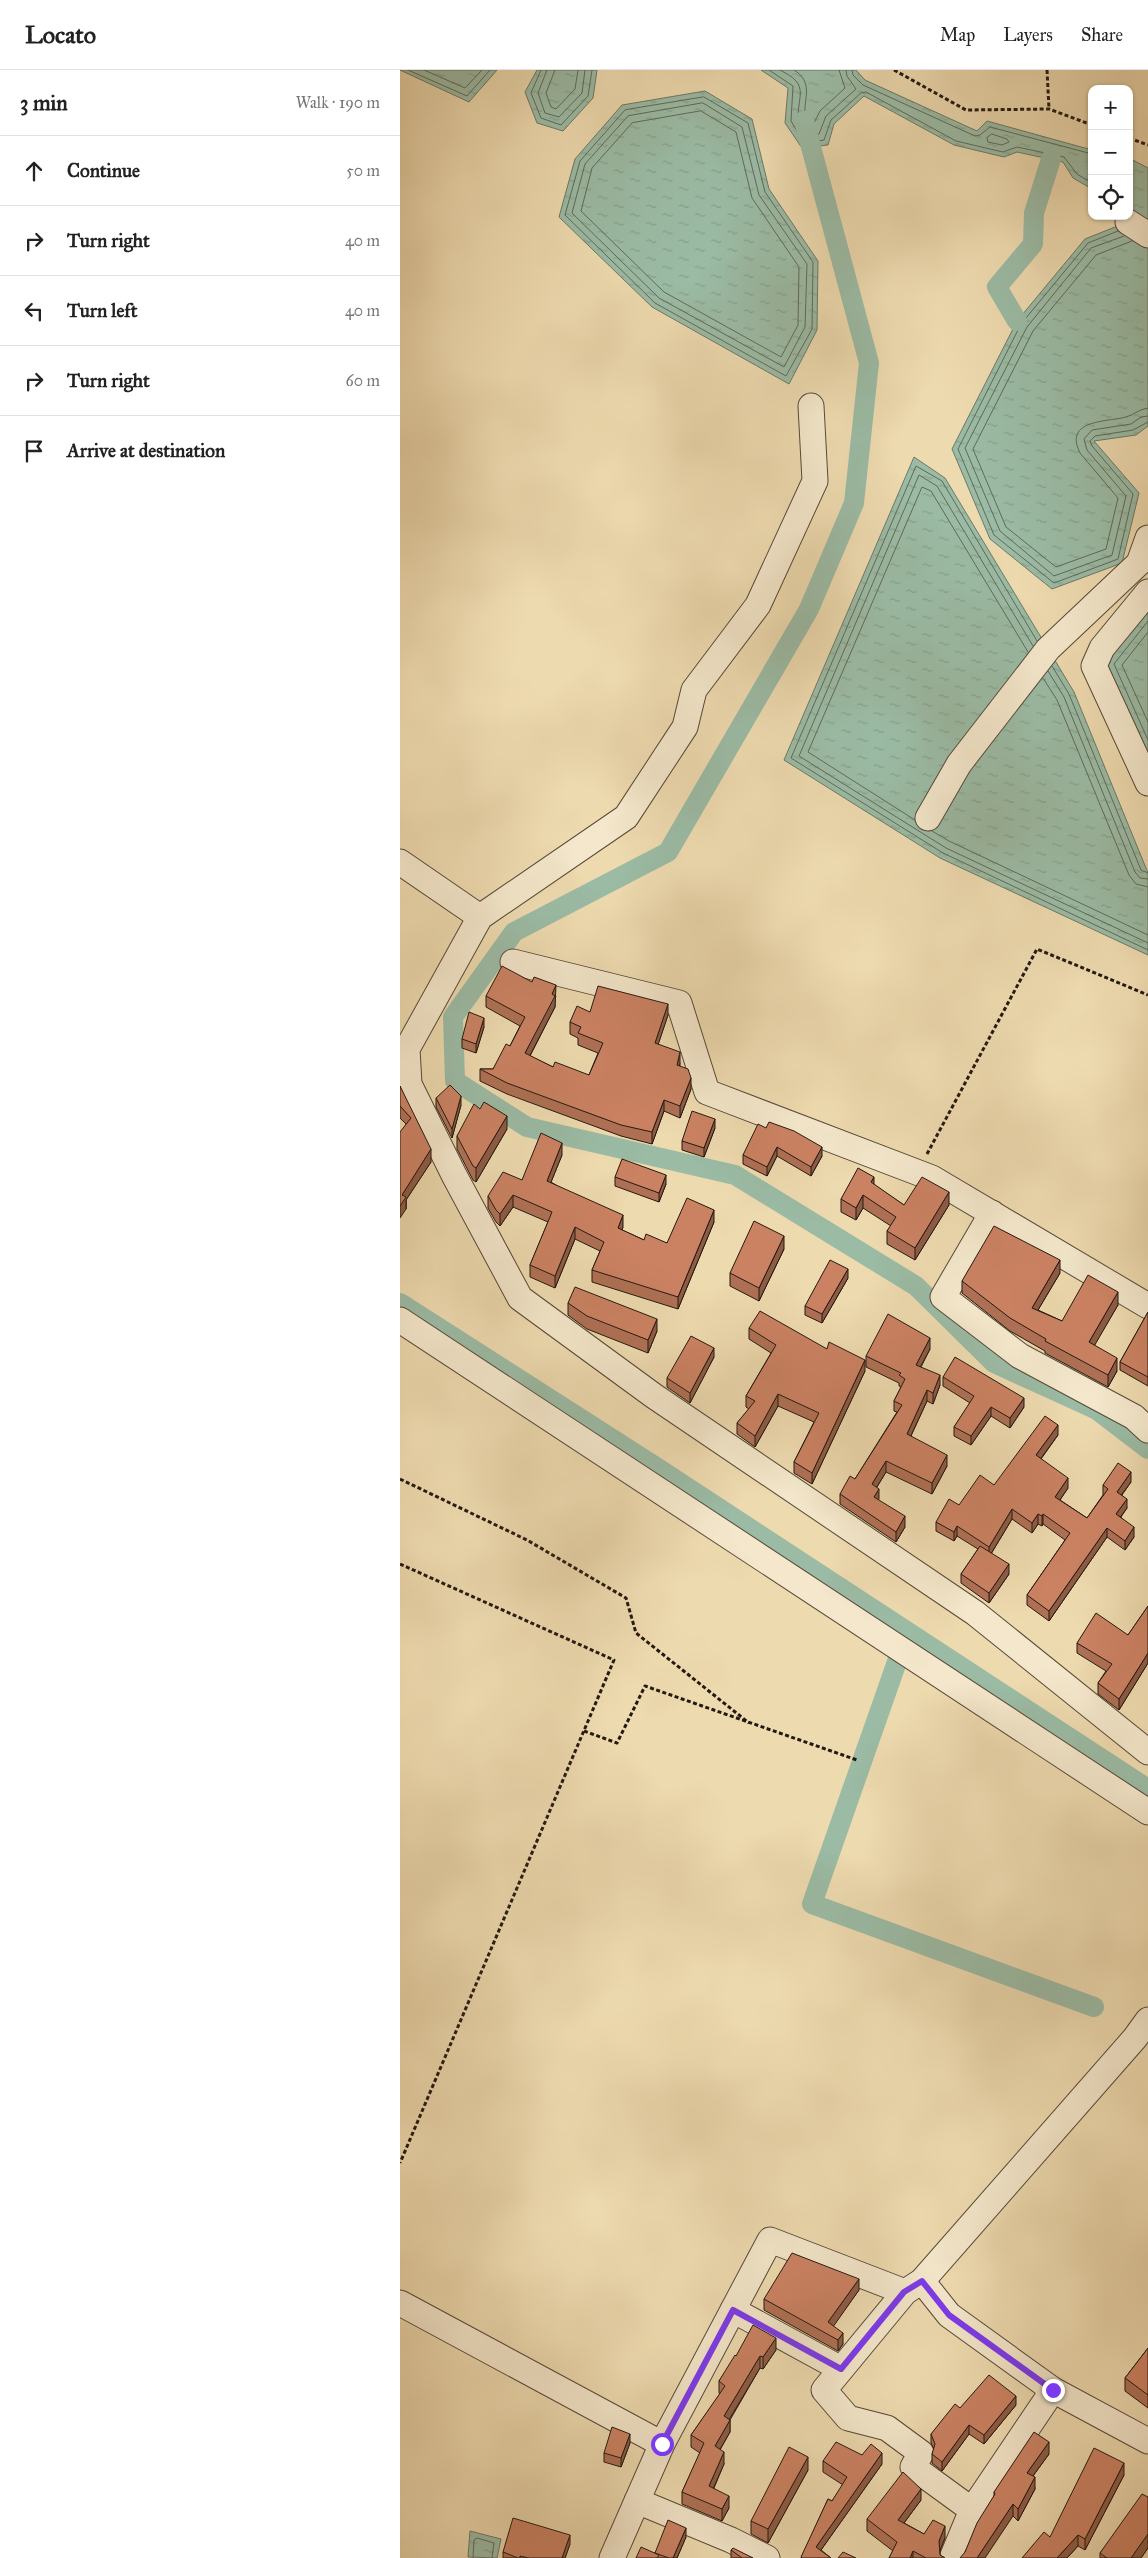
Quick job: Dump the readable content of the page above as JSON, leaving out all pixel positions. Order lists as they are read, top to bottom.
{
  "page": {
    "header": "Locato",
    "nav": ["Map", "Layers", "Share"],
    "heading": ["3 min", "Walk · 190 m"],
    "map_buttons": ["+", "−"],
    "list": [
      ["Continue", "50 m"],
      ["Turn right", "40 m"],
      ["Turn left", "40 m"],
      ["Turn right", "60 m"],
      "Arrive at destination"
    ]
  }
}
